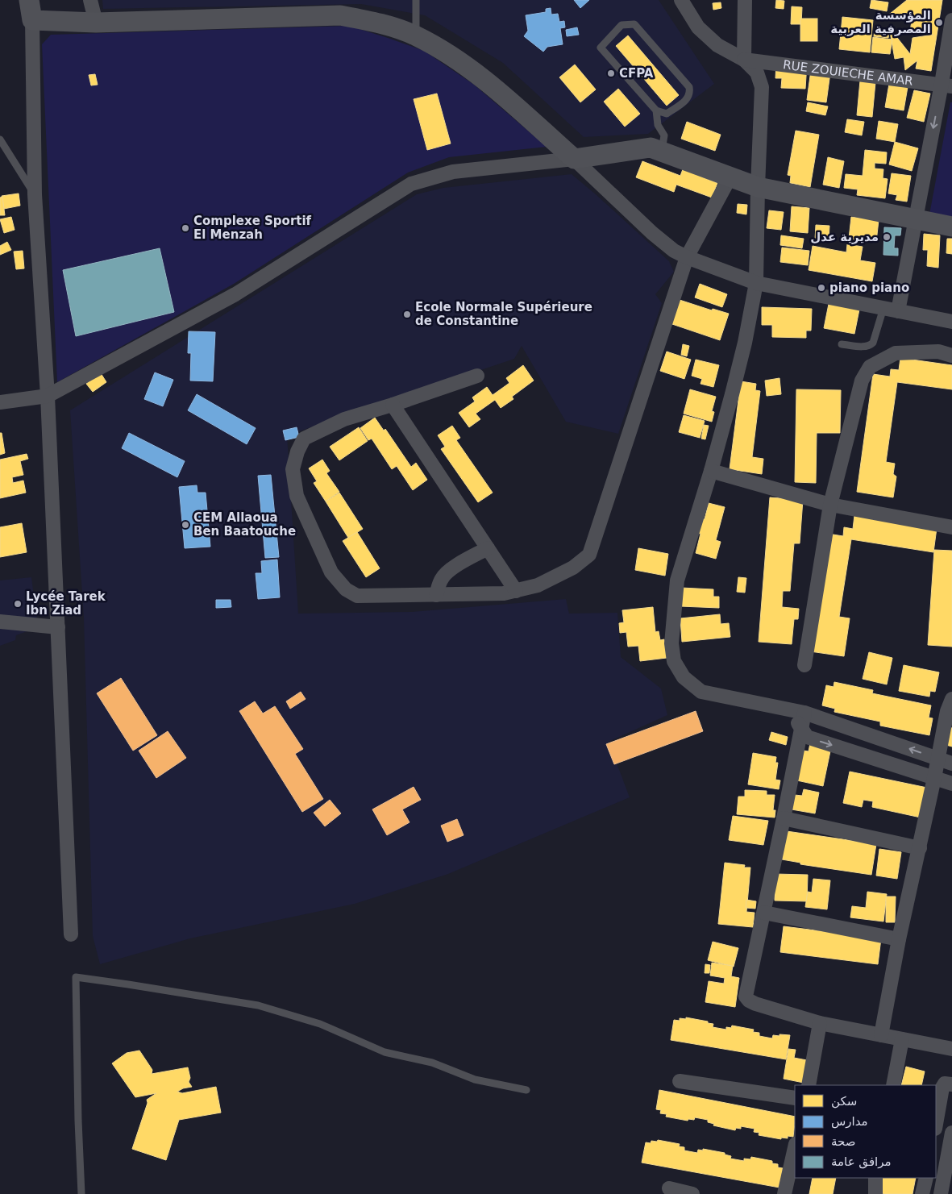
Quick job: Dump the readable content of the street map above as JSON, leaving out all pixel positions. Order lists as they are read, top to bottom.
{
  "streets": {
    "street": ["RUE ZOUIECHE AMAR"]
  },
  "places": [
    "المؤسسة المصرفية العربية",
    "CFPA",
    "Complexe Sportif El Menzah",
    "مديرية عدل",
    "piano piano",
    "Ecole Normale Supérieure de Constantine",
    "CEM Allaoua Ben Baatouche",
    "Lycée Tarek Ibn Ziad"
  ],
  "legend": [
    "سكن",
    "مدارس",
    "صحة",
    "مرافق عامة"
  ]
}
